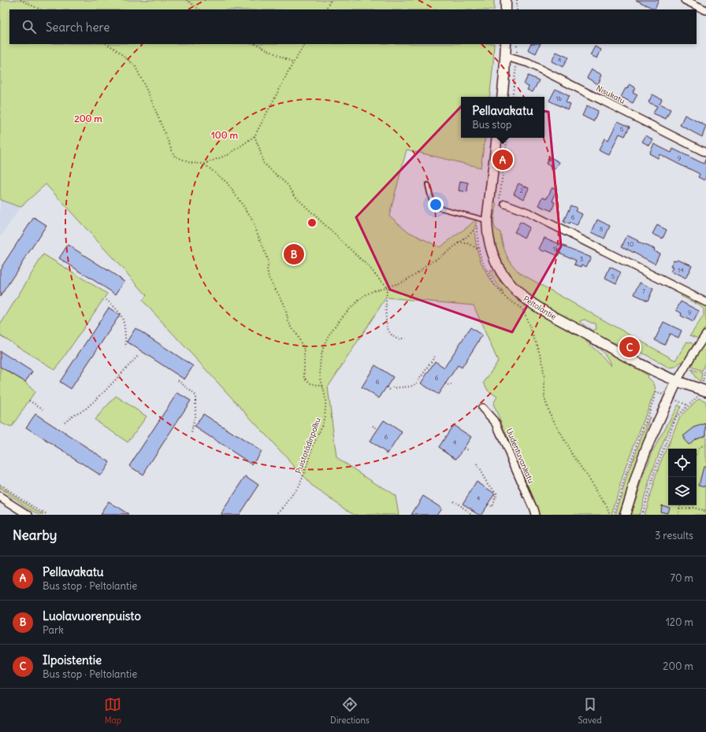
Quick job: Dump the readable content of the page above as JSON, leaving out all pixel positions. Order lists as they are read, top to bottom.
{
  "streets": {
    "street": ["Nisukatu", "Peltolantie", "Uudentuvankatu"],
    "path": ["Puistotädinpolku"]
  },
  "house_numbers": [
    "4",
    "1b",
    "5",
    "9",
    "2",
    "6",
    "8",
    "10",
    "1b",
    "3",
    "14",
    "5",
    "7",
    "9",
    "6",
    "6",
    "6",
    "4",
    "4"
  ],
  "page": {
    "search": "Search here",
    "popup": ["Pellavakatu", "Bus stop"],
    "pins": ["A", "B", "C"],
    "heading": ["Nearby", "3 results"],
    "list": [
      {
        "mark": "A",
        "name": "Pellavakatu",
        "note": "Bus stop · Peltolantie",
        "value": "70 m"
      },
      {
        "mark": "B",
        "name": "Luolavuorenpuisto",
        "note": "Park",
        "value": "120 m"
      },
      {
        "mark": "C",
        "name": "Ilpoistentie",
        "note": "Bus stop · Peltolantie",
        "value": "200 m"
      }
    ],
    "nav": ["Map", "Directions", "Saved"]
  },
  "rings": ["200 m", "100 m"]
}
